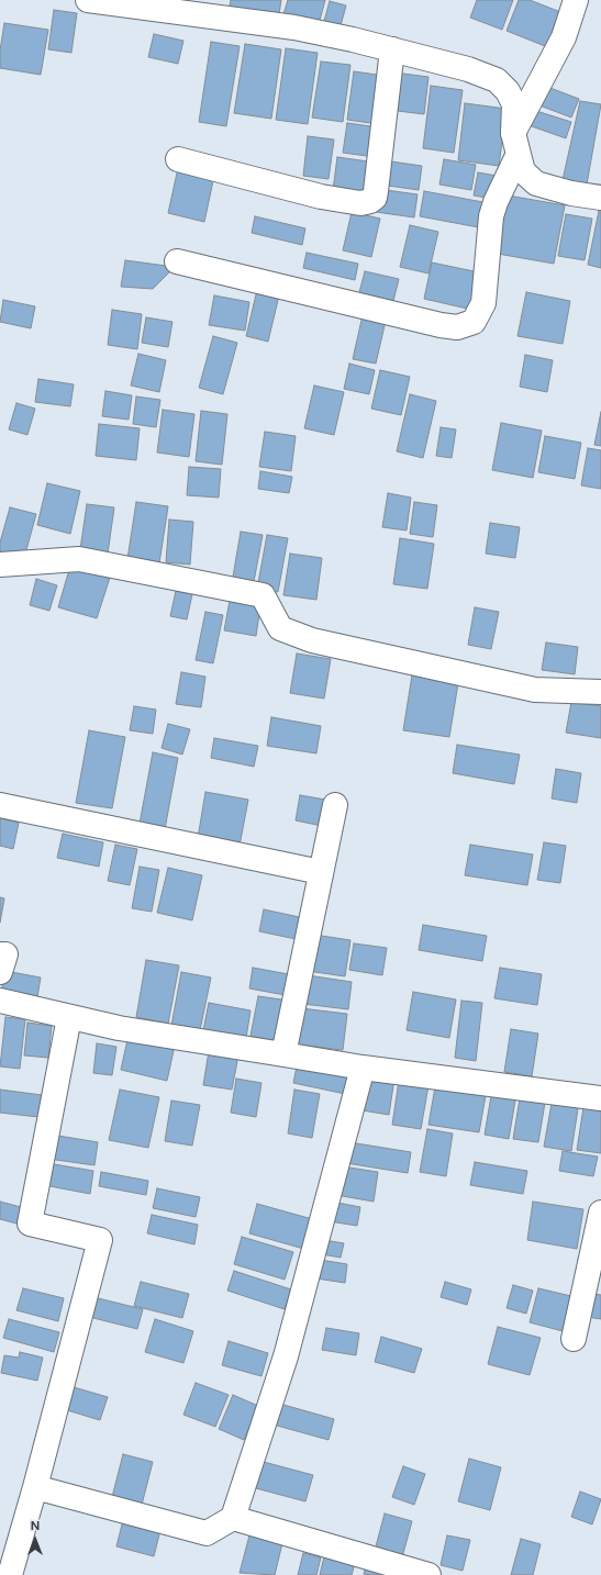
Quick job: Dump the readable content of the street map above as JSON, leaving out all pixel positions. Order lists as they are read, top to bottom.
{
  "north": "top"
}
